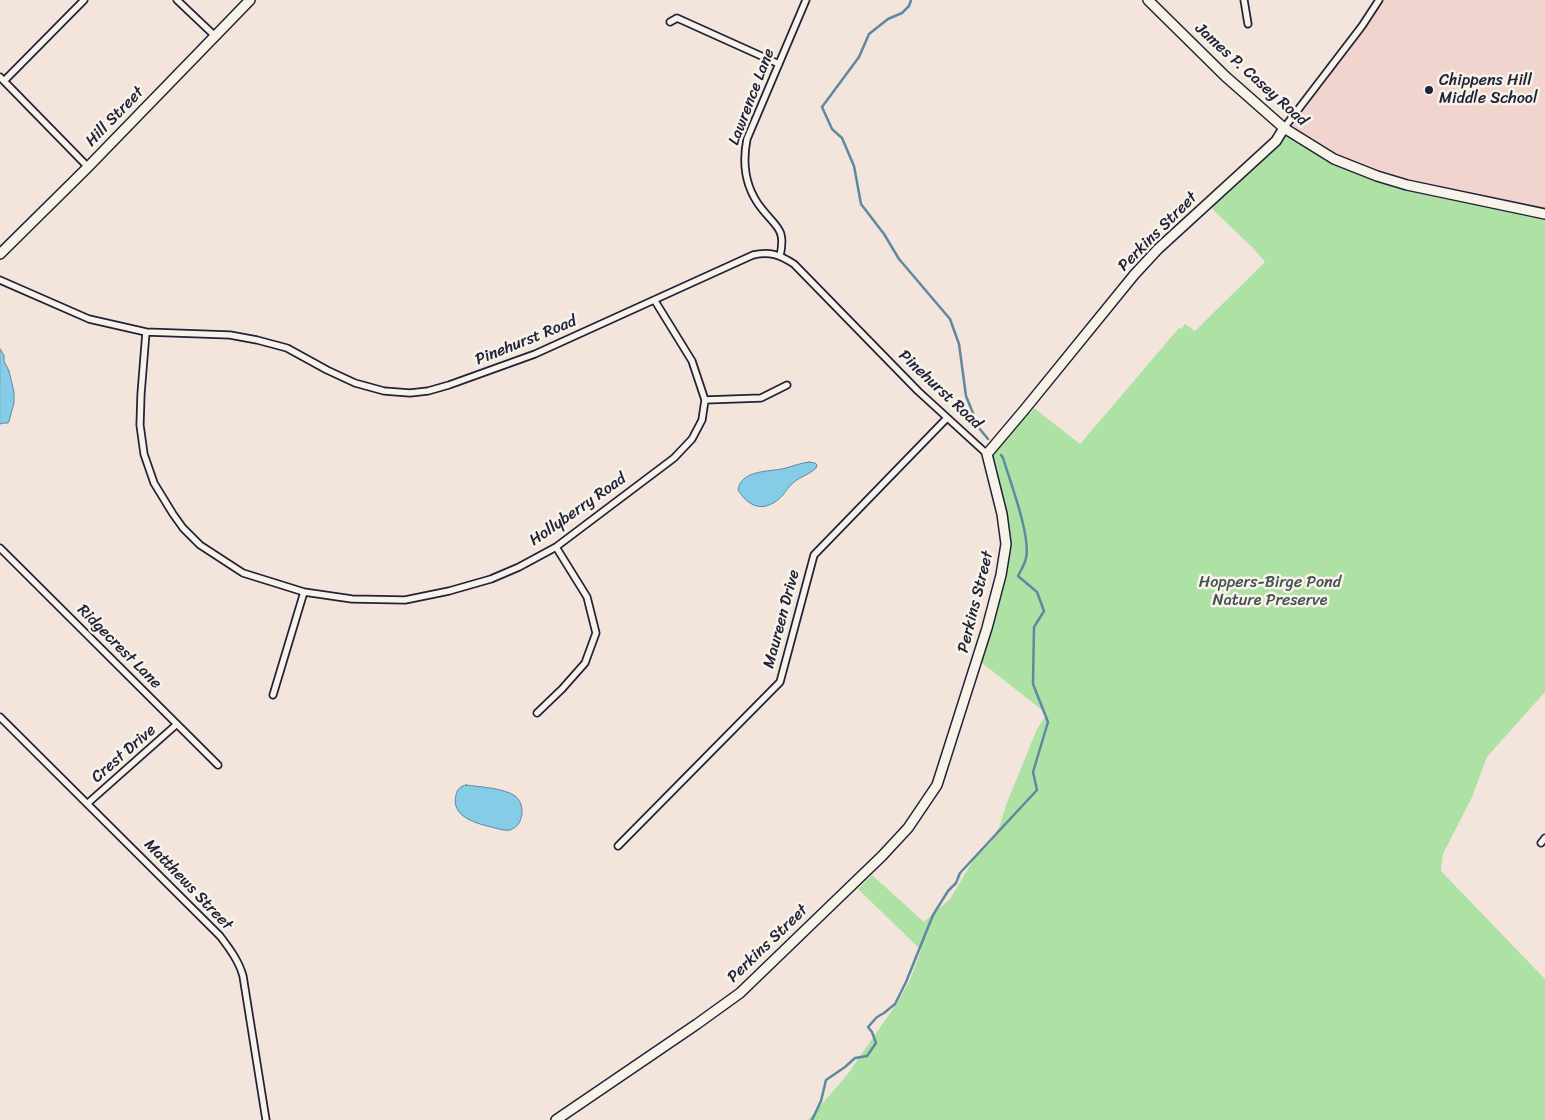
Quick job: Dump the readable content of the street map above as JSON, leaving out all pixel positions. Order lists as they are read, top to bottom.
{
  "streets": {
    "street": [
      "James P. Casey Road",
      "Lawrence Lane",
      "Hill Street",
      "Perkins Street",
      "Pinehurst Road",
      "Hollyberry Road",
      "Maureen Drive",
      "Ridgecrest Lane",
      "Crest Drive",
      "Matthews Street"
    ]
  },
  "crossings": [
    ["James P. Casey Road", "Perkins Street"],
    ["Lawrence Lane", "Pinehurst Road"],
    ["Perkins Street", "Pinehurst Road"],
    ["Pinehurst Road", "Hollyberry Road"],
    ["Pinehurst Road", "Maureen Drive"],
    ["Ridgecrest Lane", "Crest Drive"],
    ["Crest Drive", "Matthews Street"]
  ],
  "parks": ["Hoppers-Birge Pond Nature Preserve"],
  "places": ["Chippens Hill Middle School"]
}
